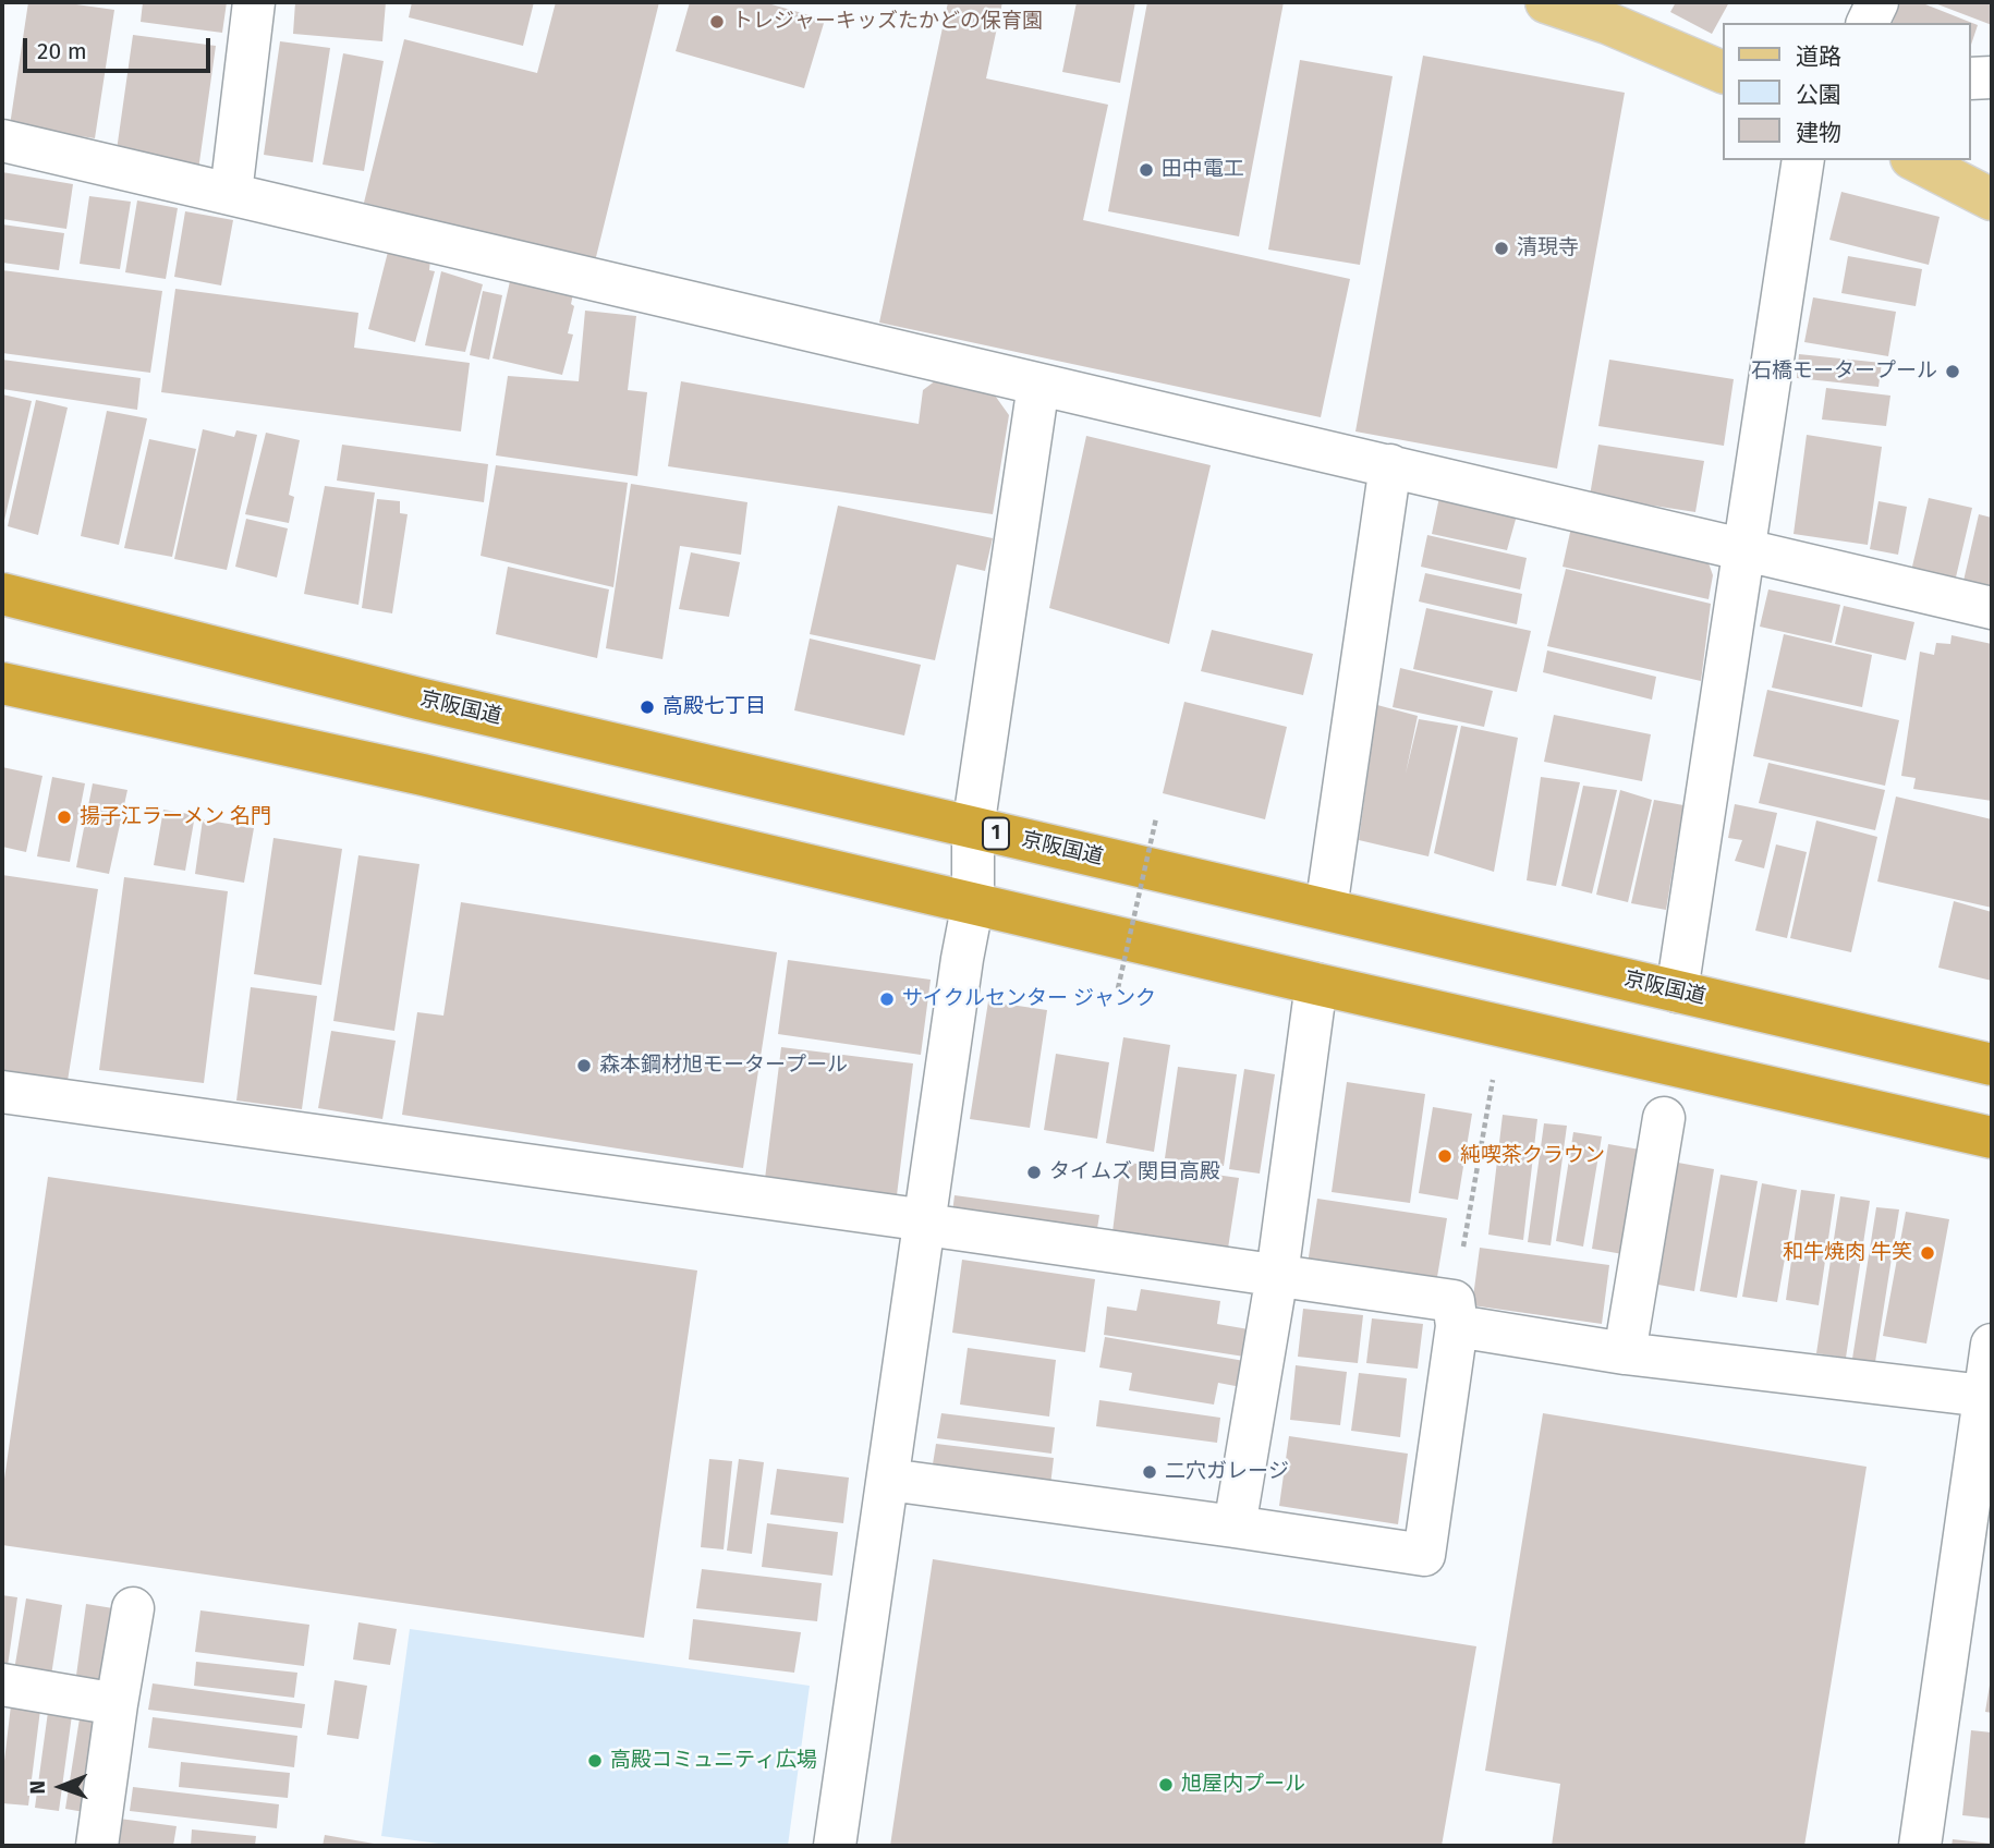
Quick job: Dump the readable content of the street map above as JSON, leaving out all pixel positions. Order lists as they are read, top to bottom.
{
  "streets": {
    "highway": ["京阪国道", "1"]
  },
  "places": [
    "トレジャーキッズたかどの保育園",
    "田中電工",
    "清現寺",
    "石橋モータープール",
    "高殿七丁目",
    "揚子江ラーメン 名門",
    "サイクルセンター ジャンク",
    "森本鋼材旭モータープール",
    "純喫茶クラウン",
    "タイムズ 関目高殿",
    "和牛焼肉 牛笑",
    "二穴ガレージ",
    "高殿コミュニティ広場",
    "旭屋内プール"
  ],
  "legend": ["道路", "公園", "建物"],
  "scale_bar": "20 m",
  "north": "left"
}
